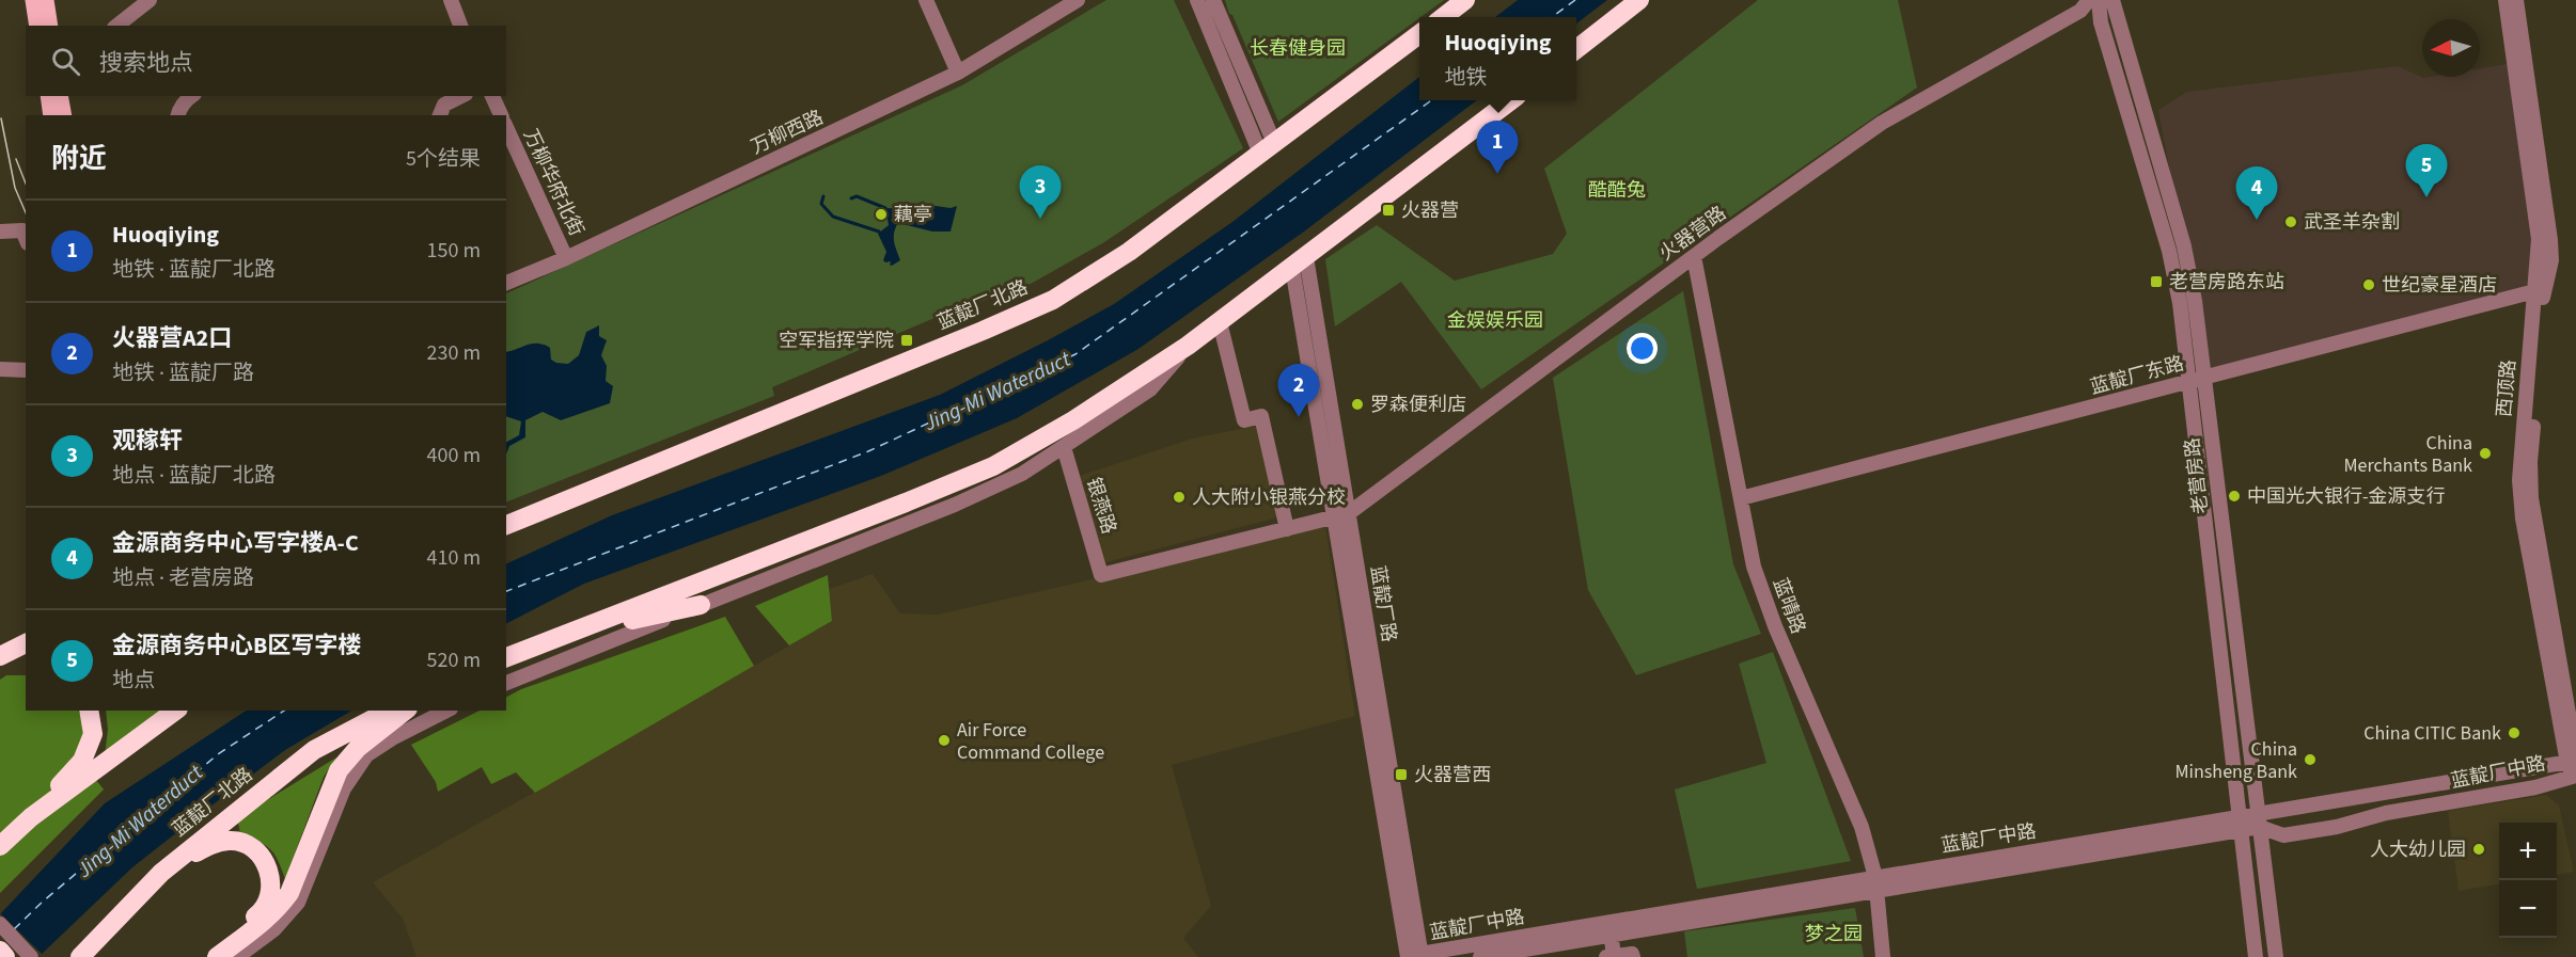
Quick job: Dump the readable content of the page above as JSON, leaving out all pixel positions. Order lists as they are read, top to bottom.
{
  "streets": {
    "highway": ["蓝靛厂北路"],
    "street": [
      "万柳西路",
      "万柳华府北街",
      "火器营路",
      "蓝靛厂东路",
      "西顶路",
      "老营房路",
      "银燕路",
      "蓝靛厂路",
      "蓝晴路",
      "蓝靛厂中路"
    ]
  },
  "crossings": [
    ["万柳西路", "万柳华府北街"],
    ["火器营路", "银燕路"],
    ["火器营路", "蓝靛厂路"],
    ["火器营路", "蓝晴路"],
    ["蓝靛厂东路", "西顶路"],
    ["蓝靛厂东路", "老营房路"],
    ["蓝靛厂东路", "蓝晴路"],
    ["西顶路", "蓝靛厂中路"],
    ["老营房路", "蓝靛厂中路"],
    ["蓝靛厂路", "蓝靛厂中路"],
    ["蓝晴路", "蓝靛厂中路"]
  ],
  "water": ["Jing-Mi Waterduct"],
  "parks": [
    "长春健身园",
    "酷酷兔",
    "金娱娱乐园",
    "梦之园"
  ],
  "places": {
    "transit": [
      "火器营",
      "老营房路东站",
      "空军指挥学院",
      "火器营西"
    ],
    "other": [
      "藕亭",
      "武圣羊杂割",
      "世纪豪星酒店",
      "罗森便利店",
      "China Merchants Bank",
      "中国光大银行-金源支行",
      "人大附小银燕分校",
      "China CITIC Bank",
      "Air Force Command College",
      "China Minsheng Bank",
      "人大幼儿园"
    ]
  },
  "north": "left",
  "page": {
    "popup": ["Huoqiying", "地铁"],
    "search": "搜索地点",
    "heading": ["附近", "5个结果"],
    "pins": [
      "1",
      "5",
      "3",
      "4",
      "2"
    ],
    "list": [
      {
        "mark": "1",
        "name": "Huoqiying",
        "note": "地铁 · 蓝靛厂北路",
        "value": "150 m"
      },
      {
        "mark": "2",
        "name": "火器营A2口",
        "note": "地铁 · 蓝靛厂路",
        "value": "230 m"
      },
      {
        "mark": "3",
        "name": "观稼轩",
        "note": "地点 · 蓝靛厂北路",
        "value": "400 m"
      },
      {
        "mark": "4",
        "name": "金源商务中心写字楼A-C",
        "note": "地点 · 老营房路",
        "value": "410 m"
      },
      {
        "mark": "5",
        "name": "金源商务中心B区写字楼",
        "note": "地点",
        "value": "520 m"
      }
    ],
    "map_buttons": ["+", "−"]
  }
}
